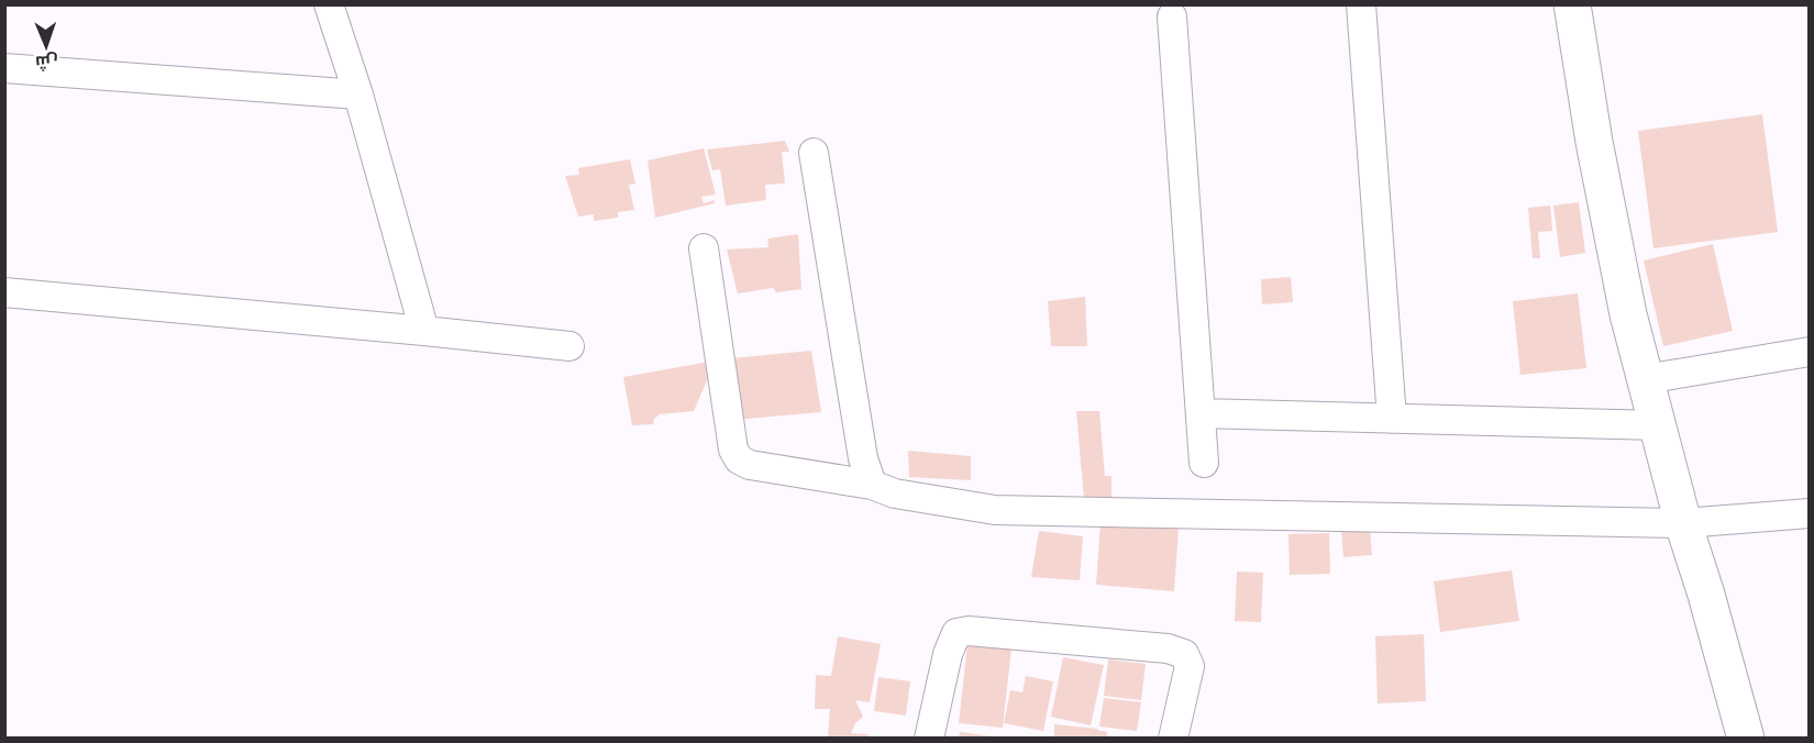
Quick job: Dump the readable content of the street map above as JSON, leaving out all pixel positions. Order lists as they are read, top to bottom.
{
  "north": "bottom"
}
